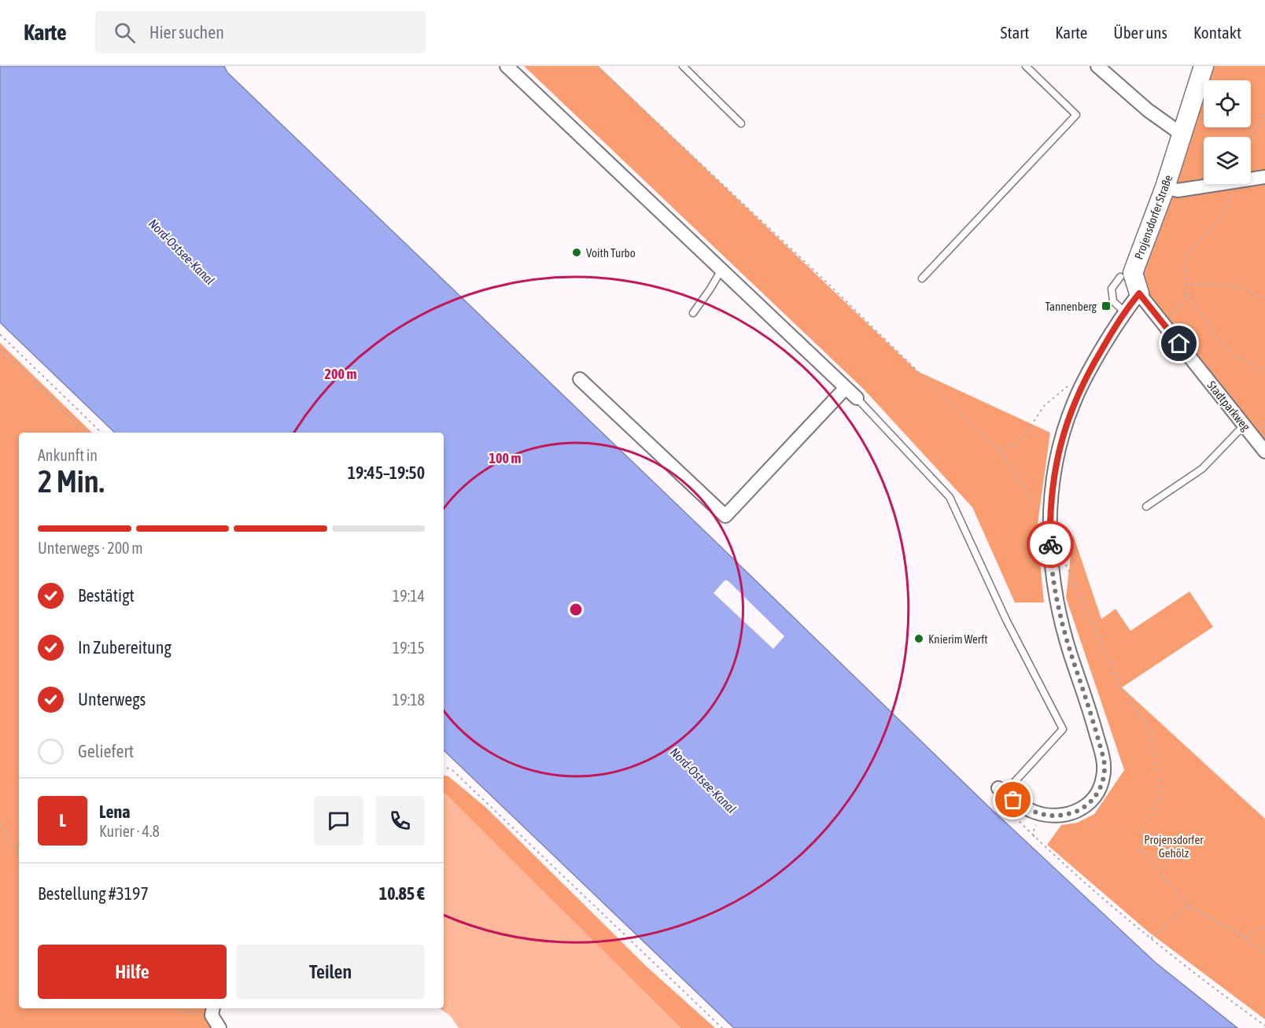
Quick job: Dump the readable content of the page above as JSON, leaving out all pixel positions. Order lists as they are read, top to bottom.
{
  "streets": {
    "street": ["Projensdorfer Straße", "Stadtparkweg"]
  },
  "crossings": [
    ["Projensdorfer Straße", "Stadtparkweg"]
  ],
  "water": ["Nord-Ostsee-Kanal"],
  "parks": ["Projensdorfer Gehölz"],
  "places": {
    "other": ["Voith Turbo", "Knierim Werft"],
    "transit": ["Tannenberg"]
  },
  "page": {
    "header": "Karte",
    "search": "Hier suchen",
    "nav": [
      "Start",
      "Karte",
      "Über uns",
      "Kontakt"
    ],
    "heading": ["2 Min.", "Ankunft in", "19:45–19:50"],
    "panel": [
      "Lena",
      "Kurier · 4.8",
      "Bestellung #3197",
      "10.85 €"
    ],
    "bar": "Unterwegs · 200 m",
    "list": [
      ["Bestätigt", "19:14"],
      ["In Zubereitung", "19:15"],
      ["Unterwegs", "19:18"],
      "Geliefert"
    ],
    "round": "L",
    "buttons": ["Hilfe", "Teilen"]
  },
  "rings": ["200 m", "100 m"]
}
